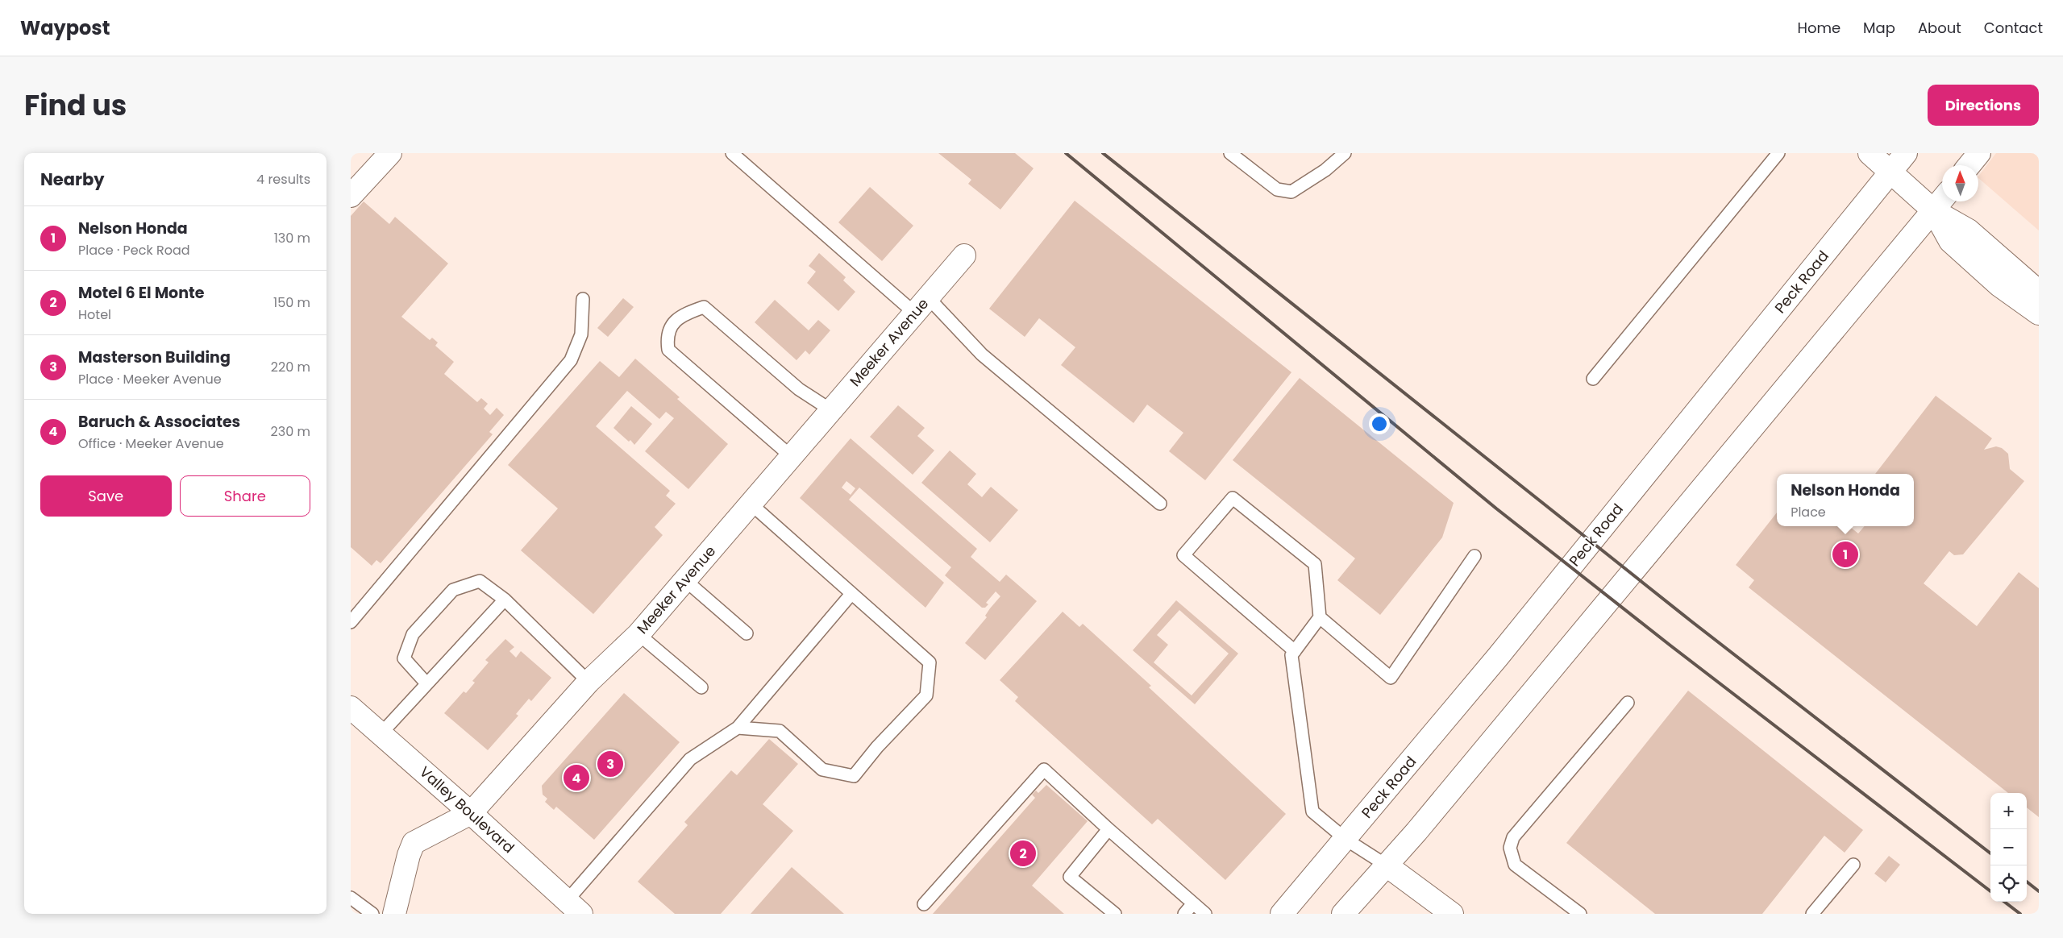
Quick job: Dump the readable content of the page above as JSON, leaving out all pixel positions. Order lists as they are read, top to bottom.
{
  "streets": {
    "main road": ["Peck Road", "Meeker Avenue", "Valley Boulevard"]
  },
  "crossings": [
    ["Meeker Avenue", "Valley Boulevard"]
  ],
  "north": "top",
  "page": {
    "header": "Waypost",
    "nav": [
      "Home",
      "Map",
      "About",
      "Contact"
    ],
    "title": "Find us",
    "buttons": [
      "Directions",
      ["Save", "Share"]
    ],
    "heading": ["Nearby", "4 results"],
    "list": [
      {
        "mark": "1",
        "name": "Nelson Honda",
        "note": "Place · Peck Road",
        "value": "130 m"
      },
      {
        "mark": "2",
        "name": "Motel 6 El Monte",
        "note": "Hotel",
        "value": "150 m"
      },
      {
        "mark": "3",
        "name": "Masterson Building",
        "note": "Place · Meeker Avenue",
        "value": "220 m"
      },
      {
        "mark": "4",
        "name": "Baruch & Associates",
        "note": "Office · Meeker Avenue",
        "value": "230 m"
      }
    ],
    "popup": ["Nelson Honda", "Place"],
    "pins": [
      "1",
      "3",
      "4",
      "2"
    ],
    "map_buttons": ["+", "−"]
  }
}
